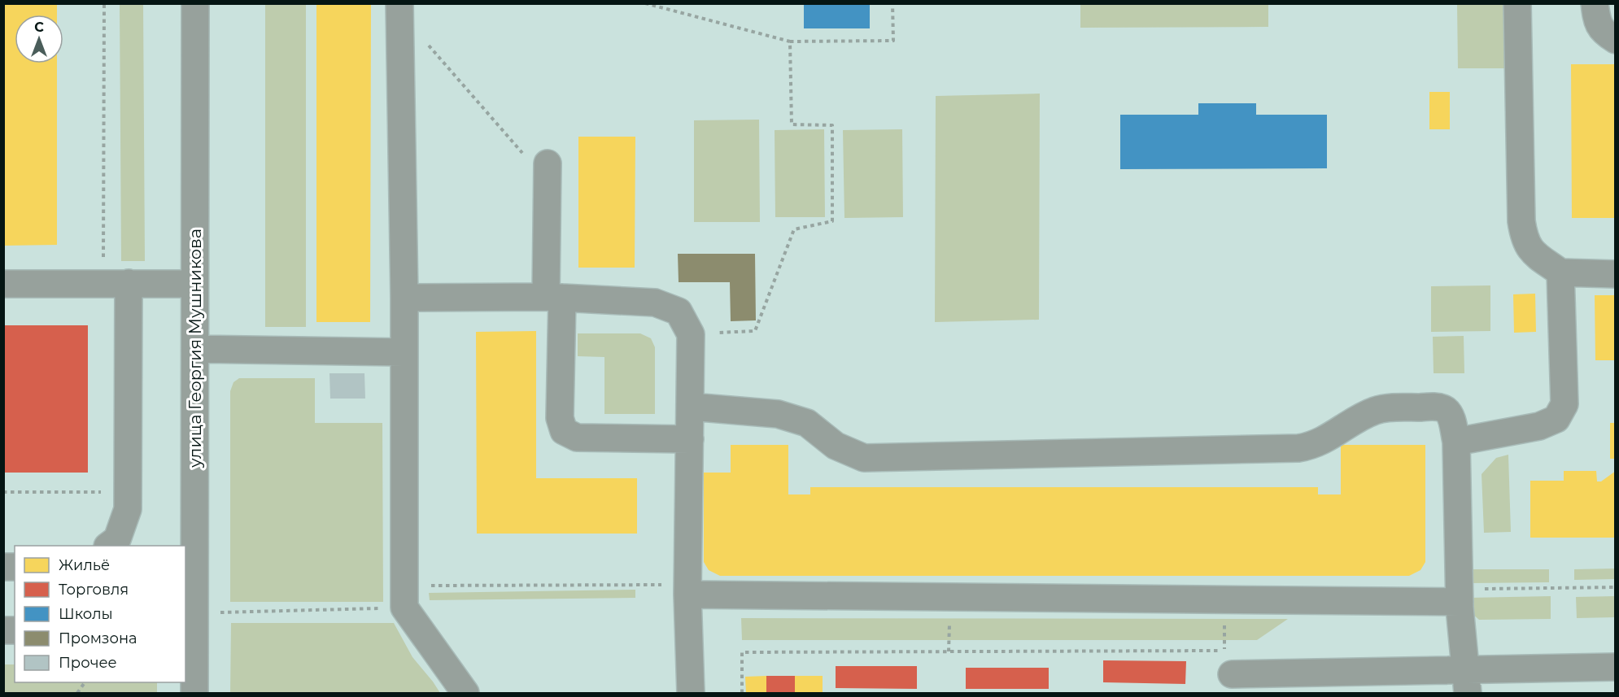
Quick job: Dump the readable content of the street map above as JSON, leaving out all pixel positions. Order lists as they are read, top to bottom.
{
  "streets": {
    "street": ["улица Георгия Мушникова"]
  },
  "legend": [
    "Жильё",
    "Торговля",
    "Школы",
    "Промзона",
    "Прочее"
  ],
  "north": "top"
}
